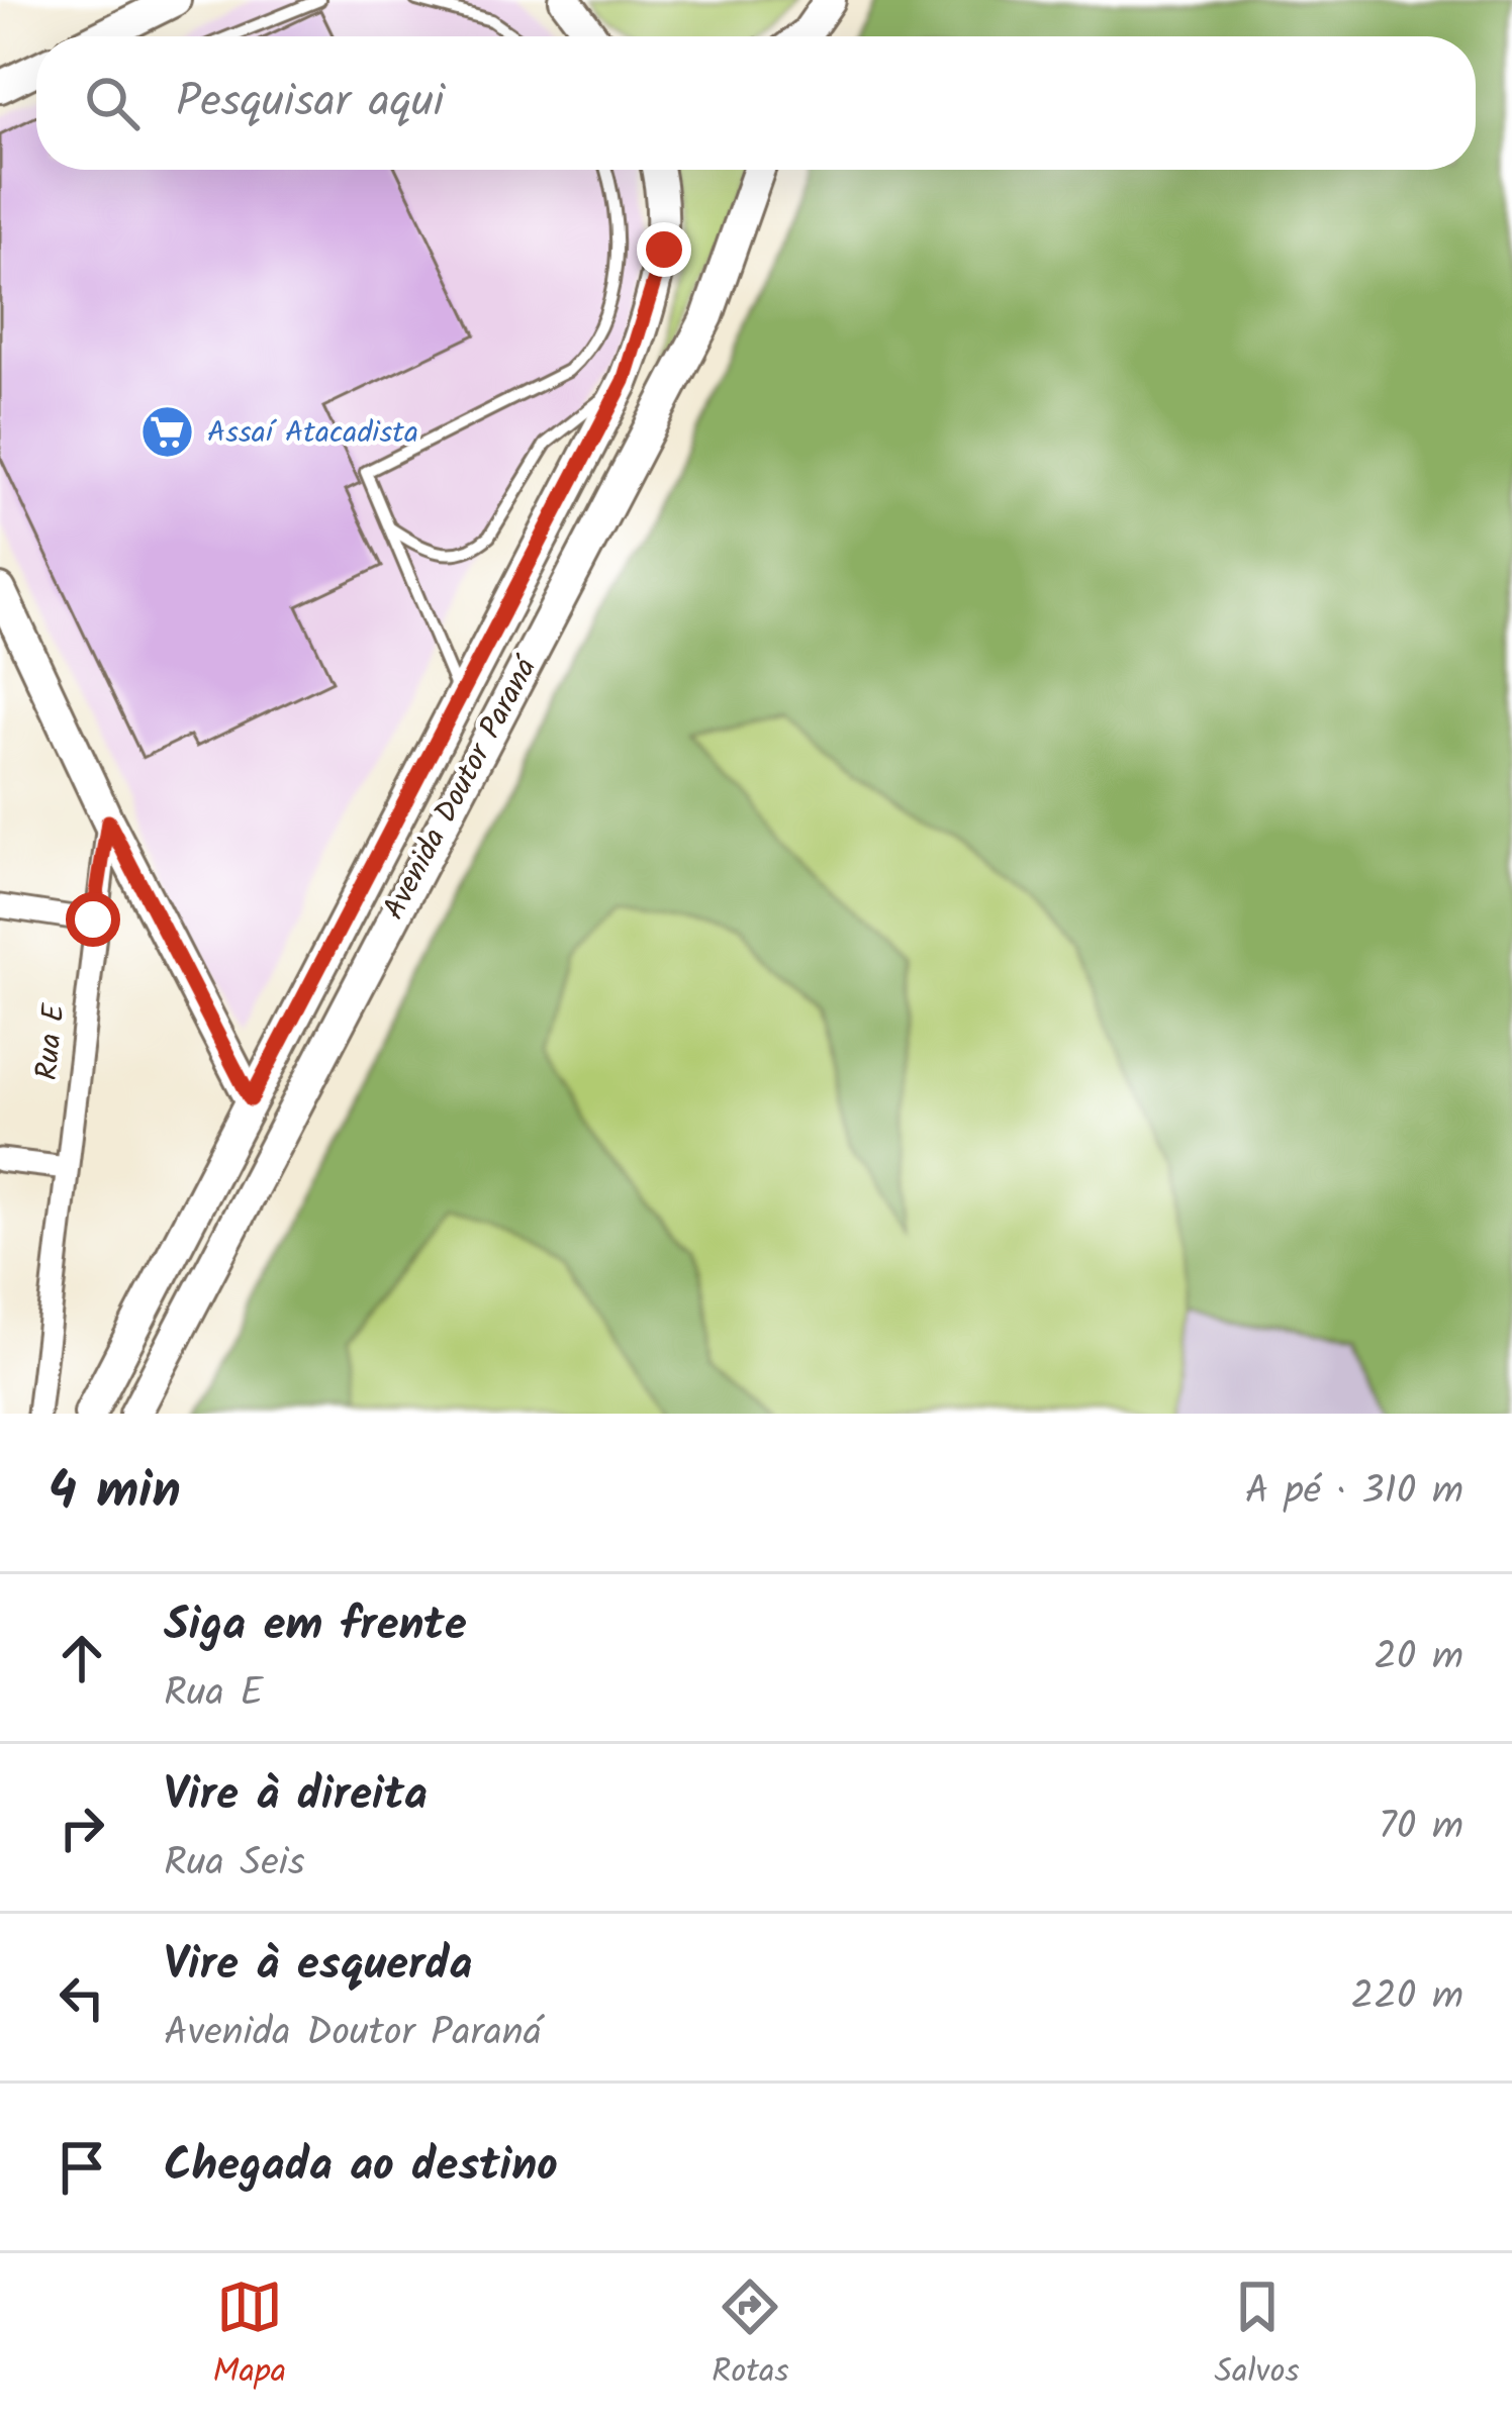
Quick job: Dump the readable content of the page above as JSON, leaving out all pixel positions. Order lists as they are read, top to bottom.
{
  "streets": {
    "main road": ["Avenida Doutor Paraná"],
    "street": ["Rua E"]
  },
  "places": {
    "supermarket": ["Assaí Atacadista"]
  },
  "page": {
    "search": "Pesquisar aqui",
    "heading": ["4 min", "A pé · 310 m"],
    "list": [
      ["Siga em frente", "Rua E", "20 m"],
      ["Vire à direita", "Rua Seis", "70 m"],
      ["Vire à esquerda", "Avenida Doutor Paraná", "220 m"],
      "Chegada ao destino"
    ],
    "nav": ["Mapa", "Rotas", "Salvos"]
  }
}
